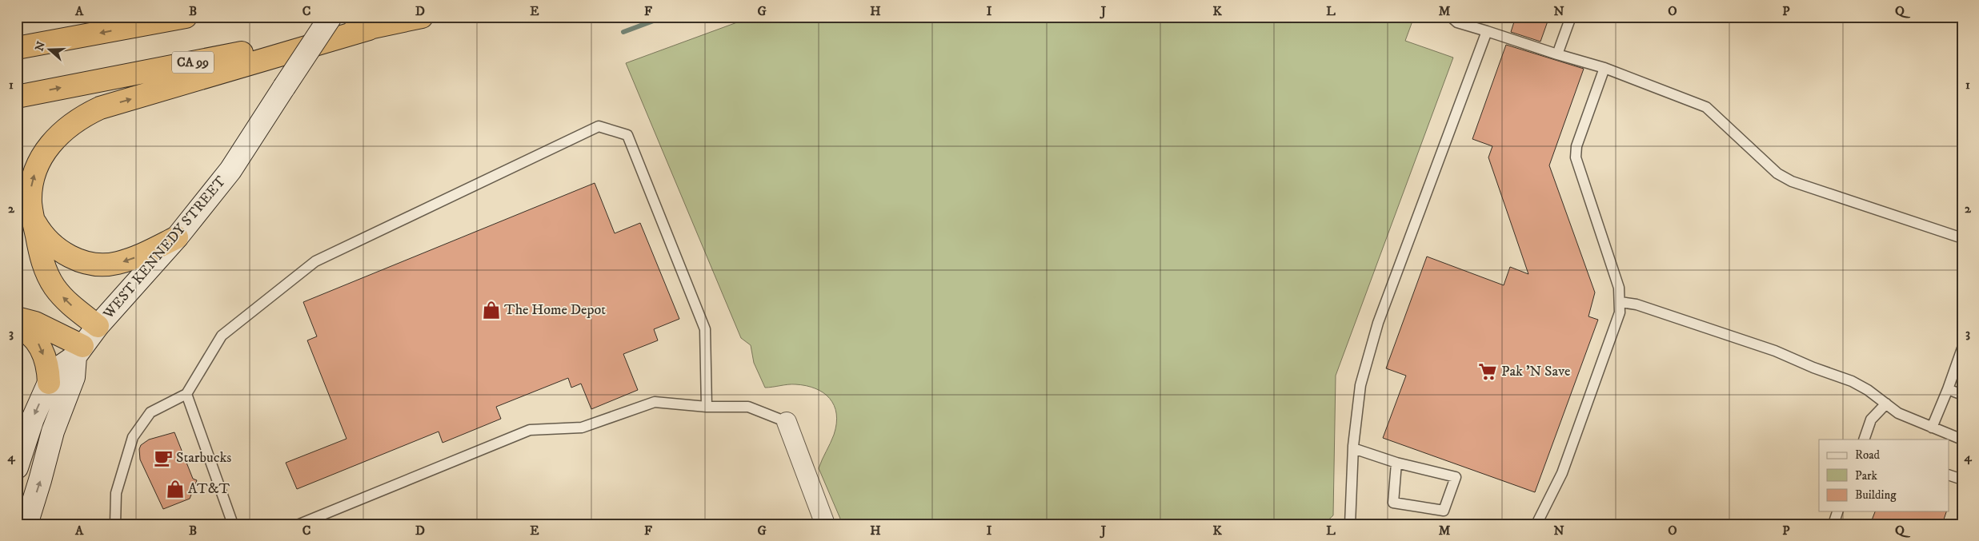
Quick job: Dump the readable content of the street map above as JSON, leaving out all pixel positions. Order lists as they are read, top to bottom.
{
  "streets": {
    "highway": ["CA 99"],
    "main road": ["WEST KENNEDY STREET"]
  },
  "places": {
    "shop": ["The Home Depot", "AT&T"],
    "supermarket": ["Pak 'N Save"],
    "cafe": ["Starbucks"]
  },
  "legend": ["Road", "Park", "Building"],
  "north": "left",
  "grid": {
    "columns": [
      "A",
      "B",
      "C",
      "D",
      "E",
      "F",
      "G",
      "H",
      "I",
      "J",
      "K",
      "L",
      "M",
      "N",
      "O",
      "P",
      "Q"
    ],
    "rows": [
      "1",
      "2",
      "3",
      "4"
    ]
  }
}
